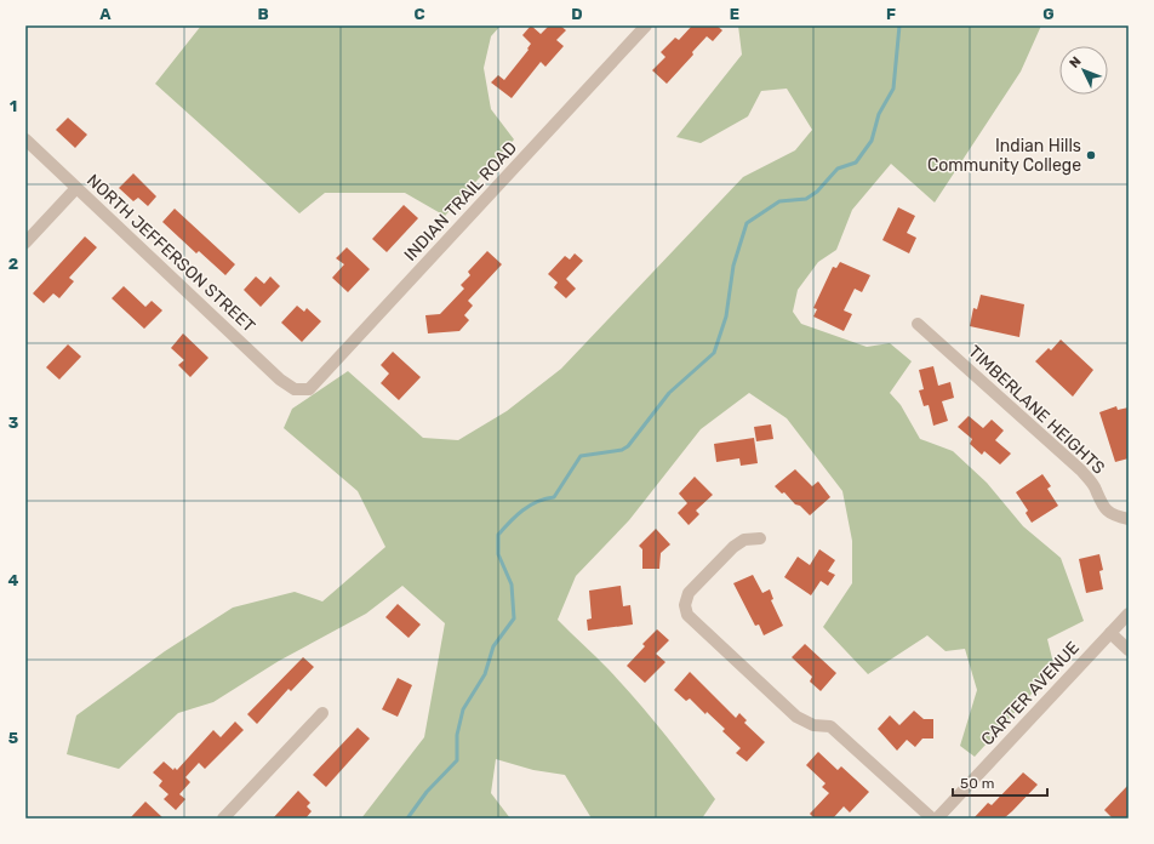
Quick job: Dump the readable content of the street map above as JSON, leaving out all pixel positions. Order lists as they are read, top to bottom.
{
  "streets": {
    "street": [
      "INDIAN TRAIL ROAD",
      "NORTH JEFFERSON STREET",
      "TIMBERLANE HEIGHTS",
      "CARTER AVENUE"
    ]
  },
  "crossings": [
    ["INDIAN TRAIL ROAD", "NORTH JEFFERSON STREET"]
  ],
  "places": ["Indian Hills Community College"],
  "scale_bar": "50 m",
  "north": "top left",
  "grid": {
    "columns": [
      "A",
      "B",
      "C",
      "D",
      "E",
      "F",
      "G"
    ],
    "rows": [
      "1",
      "2",
      "3",
      "4",
      "5"
    ]
  }
}
